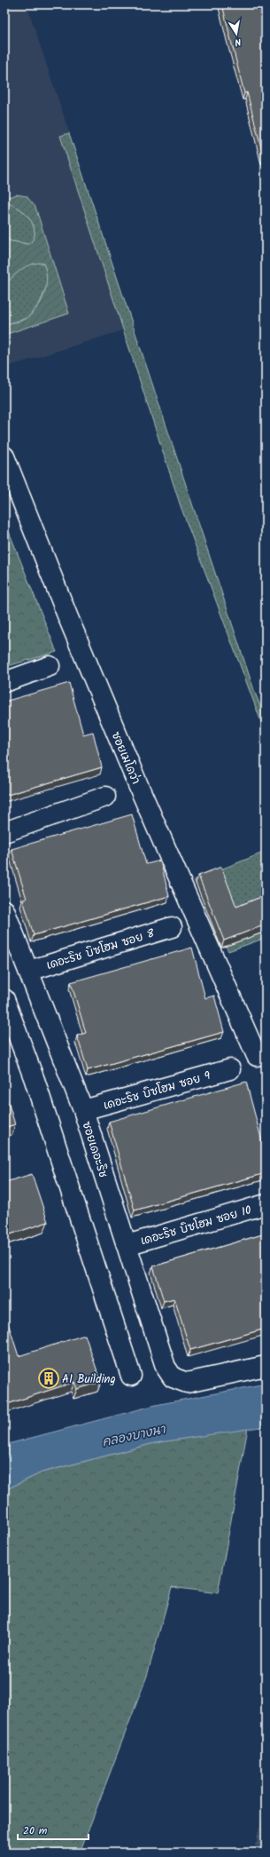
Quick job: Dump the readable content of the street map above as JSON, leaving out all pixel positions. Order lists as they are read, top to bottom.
{
  "streets": {
    "street": [
      "ซอยเมโดว่า",
      "เดอะริช บิซโฮม ซอย 8",
      "เดอะริช บิซโฮม ซอย 9",
      "ซอยเดอะริช",
      "เดอะริช บิซโฮม ซอย 10"
    ]
  },
  "crossings": [
    ["เดอะริช บิซโฮม ซอย 8", "ซอยเดอะริช"],
    ["เดอะริช บิซโฮม ซอย 9", "ซอยเดอะริช"],
    ["ซอยเดอะริช", "เดอะริช บิซโฮม ซอย 10"]
  ],
  "water": ["คลองบางนา"],
  "places": {
    "building": ["A1 Building"]
  },
  "scale_bar": "20 m",
  "north": "bottom"
}
